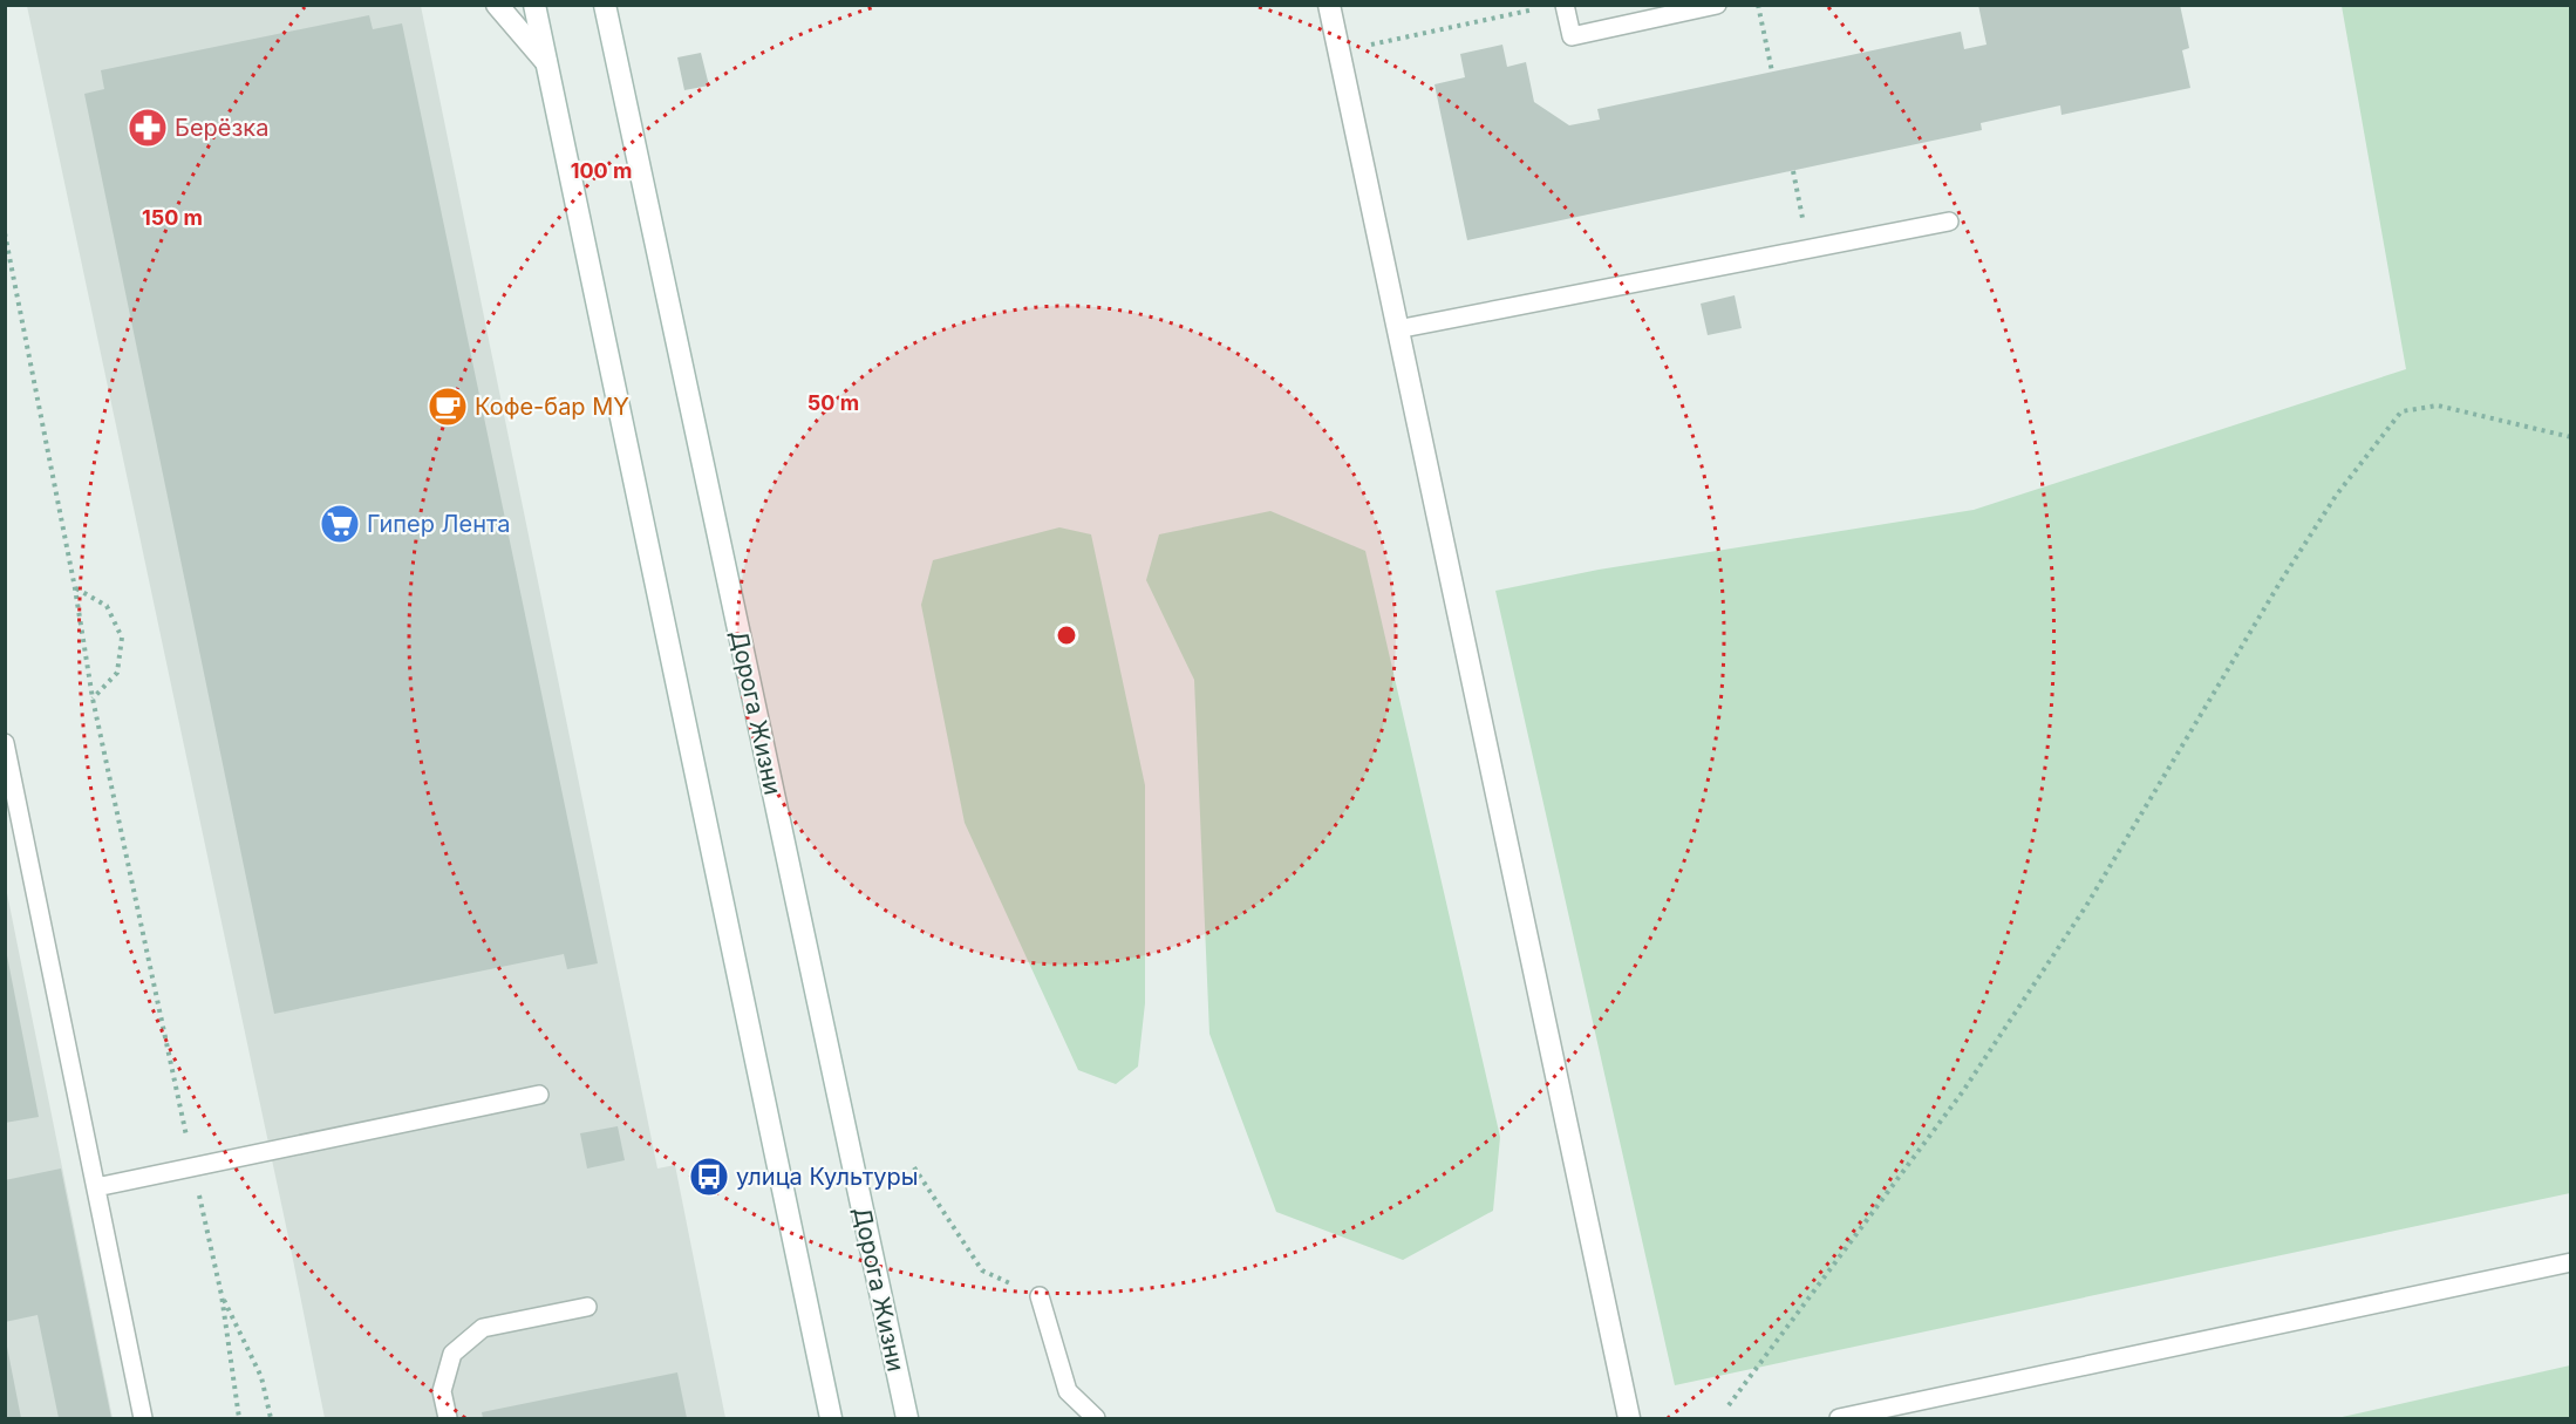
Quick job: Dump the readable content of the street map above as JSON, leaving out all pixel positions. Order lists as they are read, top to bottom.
{
  "streets": {
    "main road": ["Дорога Жизни"]
  },
  "places": {
    "pharmacy": ["Берёзка"],
    "cafe": ["Кофе-бар MY"],
    "supermarket": ["Гипер Лента"],
    "bus stop": ["улица Культуры"]
  },
  "rings": ["100 m", "150 m", "50 m"]
}
